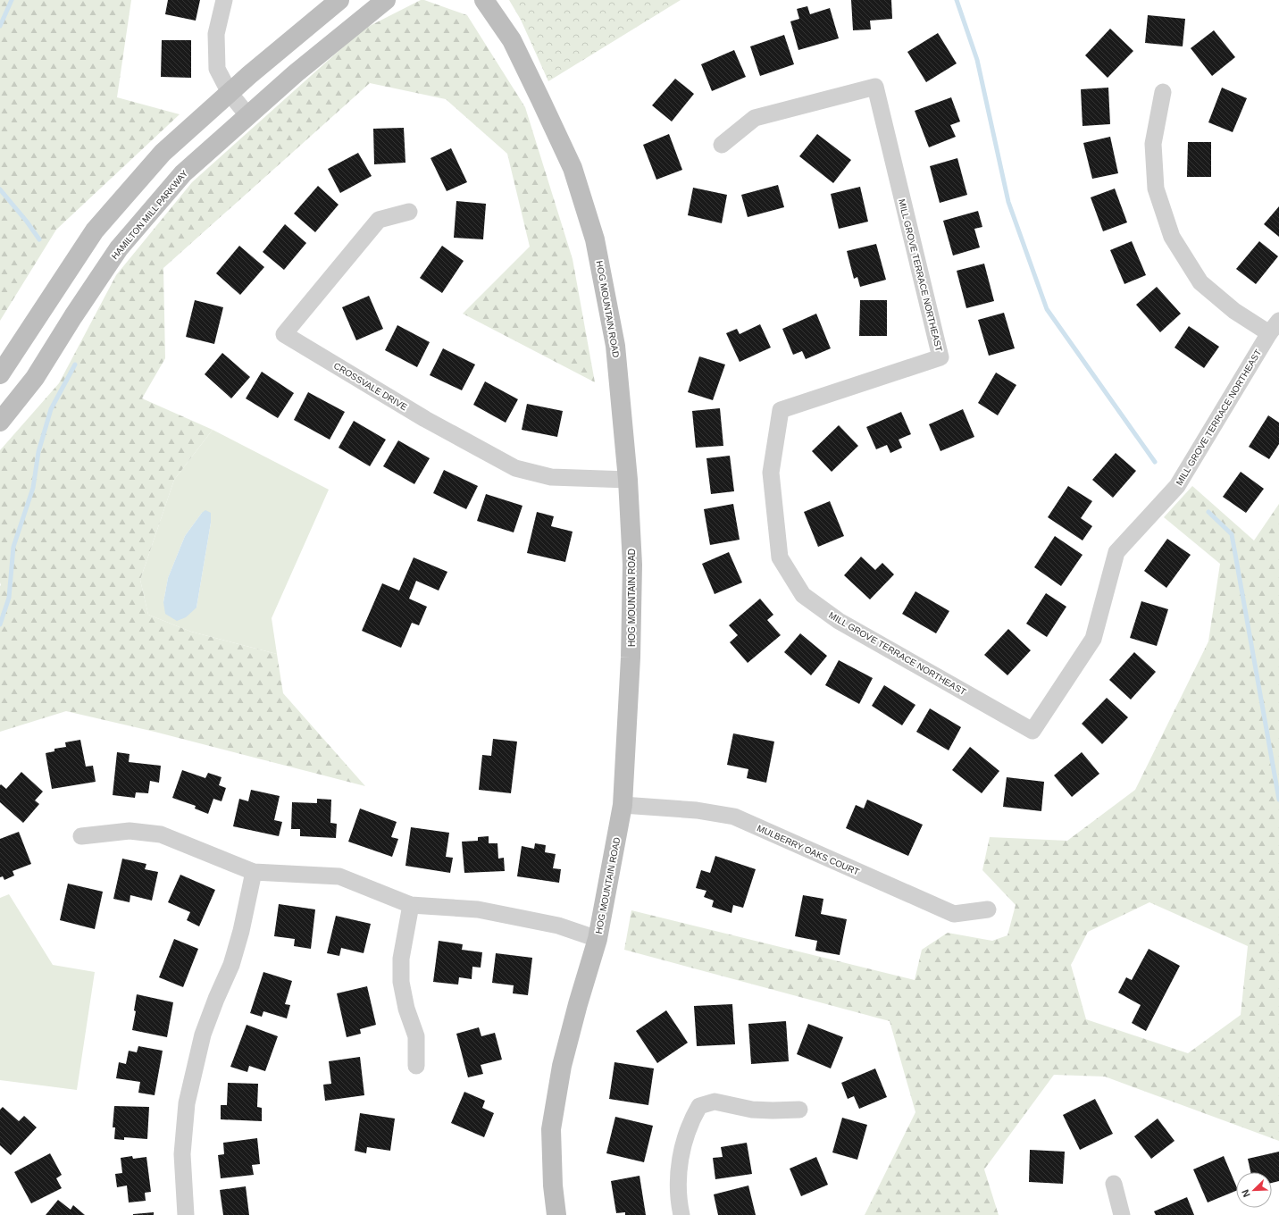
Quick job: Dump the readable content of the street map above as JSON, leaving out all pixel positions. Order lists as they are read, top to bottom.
{
  "streets": {
    "street": [
      "HAMILTON MILL PARKWAY",
      "MILL GROVE TERRACE NORTHEAST",
      "HOG MOUNTAIN ROAD",
      "CROSSVALE DRIVE",
      "MULBERRY OAKS COURT"
    ]
  },
  "crossings": [
    ["HOG MOUNTAIN ROAD", "CROSSVALE DRIVE"],
    ["HOG MOUNTAIN ROAD", "MULBERRY OAKS COURT"]
  ],
  "north": "bottom left"
}
